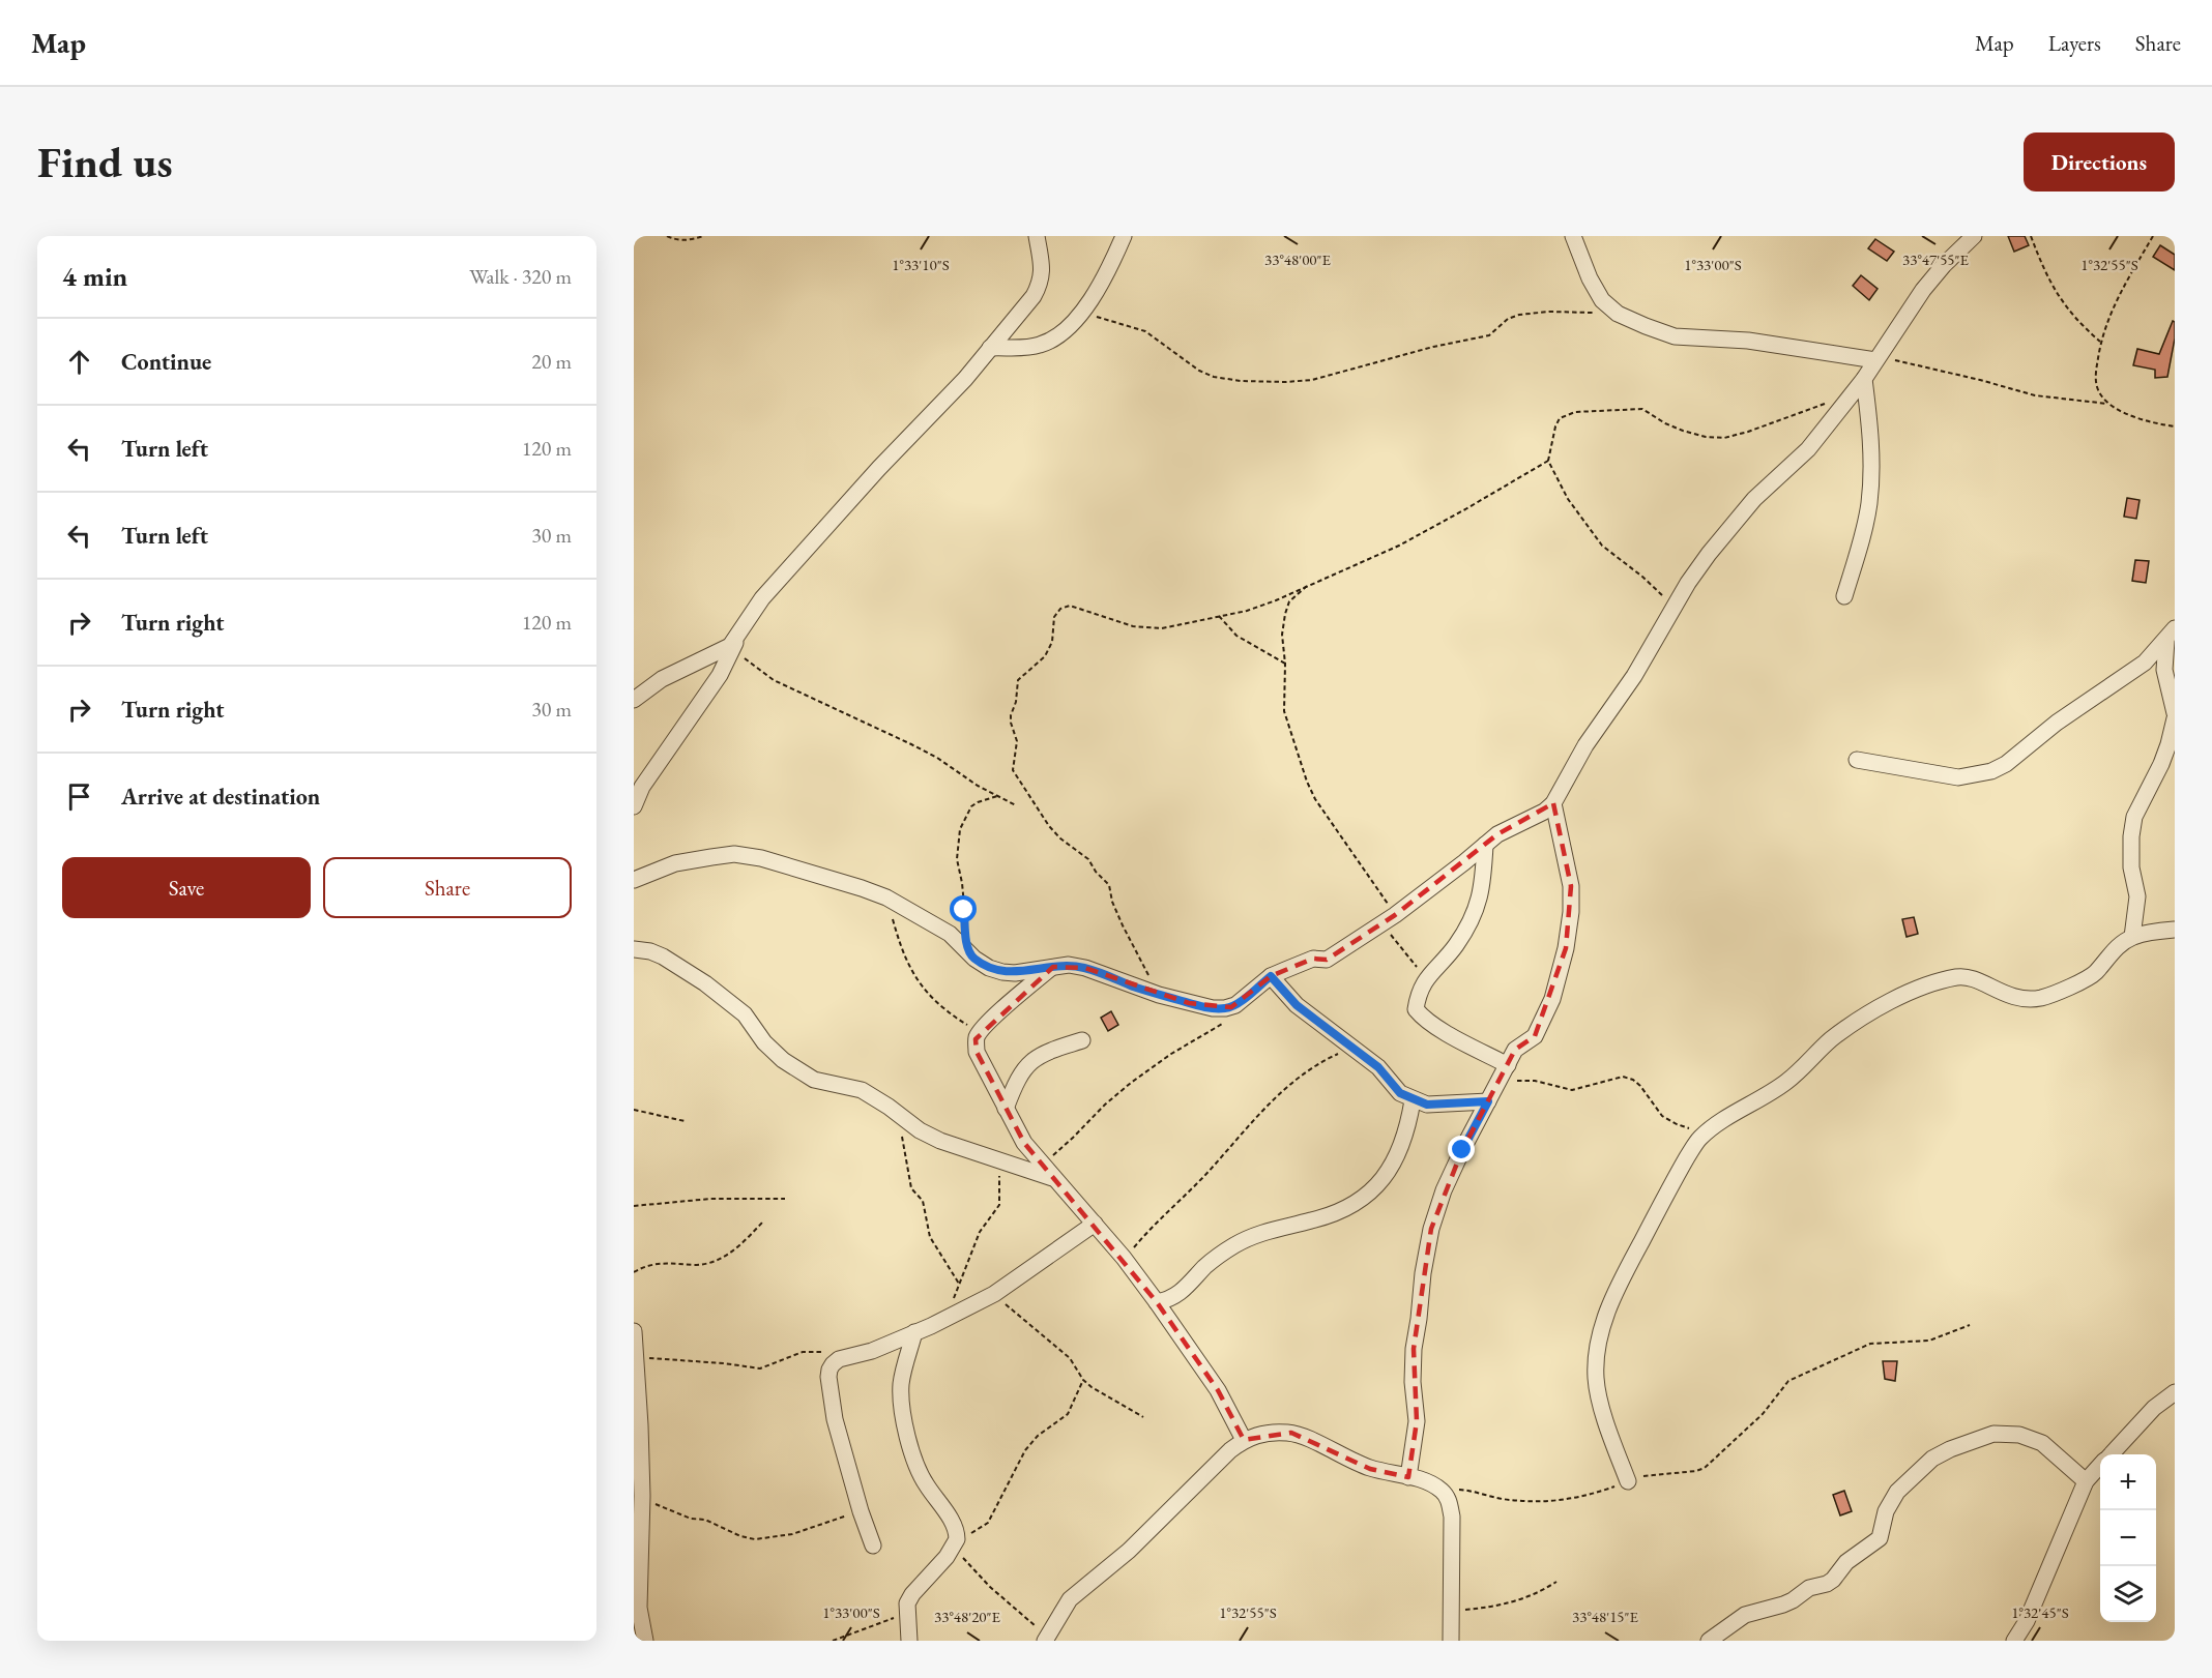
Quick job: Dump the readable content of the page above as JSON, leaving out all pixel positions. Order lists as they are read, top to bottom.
{
  "page": {
    "header": "Map",
    "nav": ["Map", "Layers", "Share"],
    "buttons": [
      "Directions",
      ["Save", "Share"]
    ],
    "title": "Find us",
    "heading": ["4 min", "Walk · 320 m"],
    "list": [
      ["Continue", "20 m"],
      ["Turn left", "120 m"],
      ["Turn left", "30 m"],
      ["Turn right", "120 m"],
      ["Turn right", "30 m"],
      "Arrive at destination"
    ],
    "map_buttons": ["+", "−"]
  },
  "coordinates": [
    "33°47'55\"E",
    "33°48'00\"E",
    "1°33'10\"S",
    "1°33'00\"S",
    "1°32'55\"S",
    "1°32'45\"S",
    "33°48'20\"E",
    "33°48'15\"E"
  ]
}
